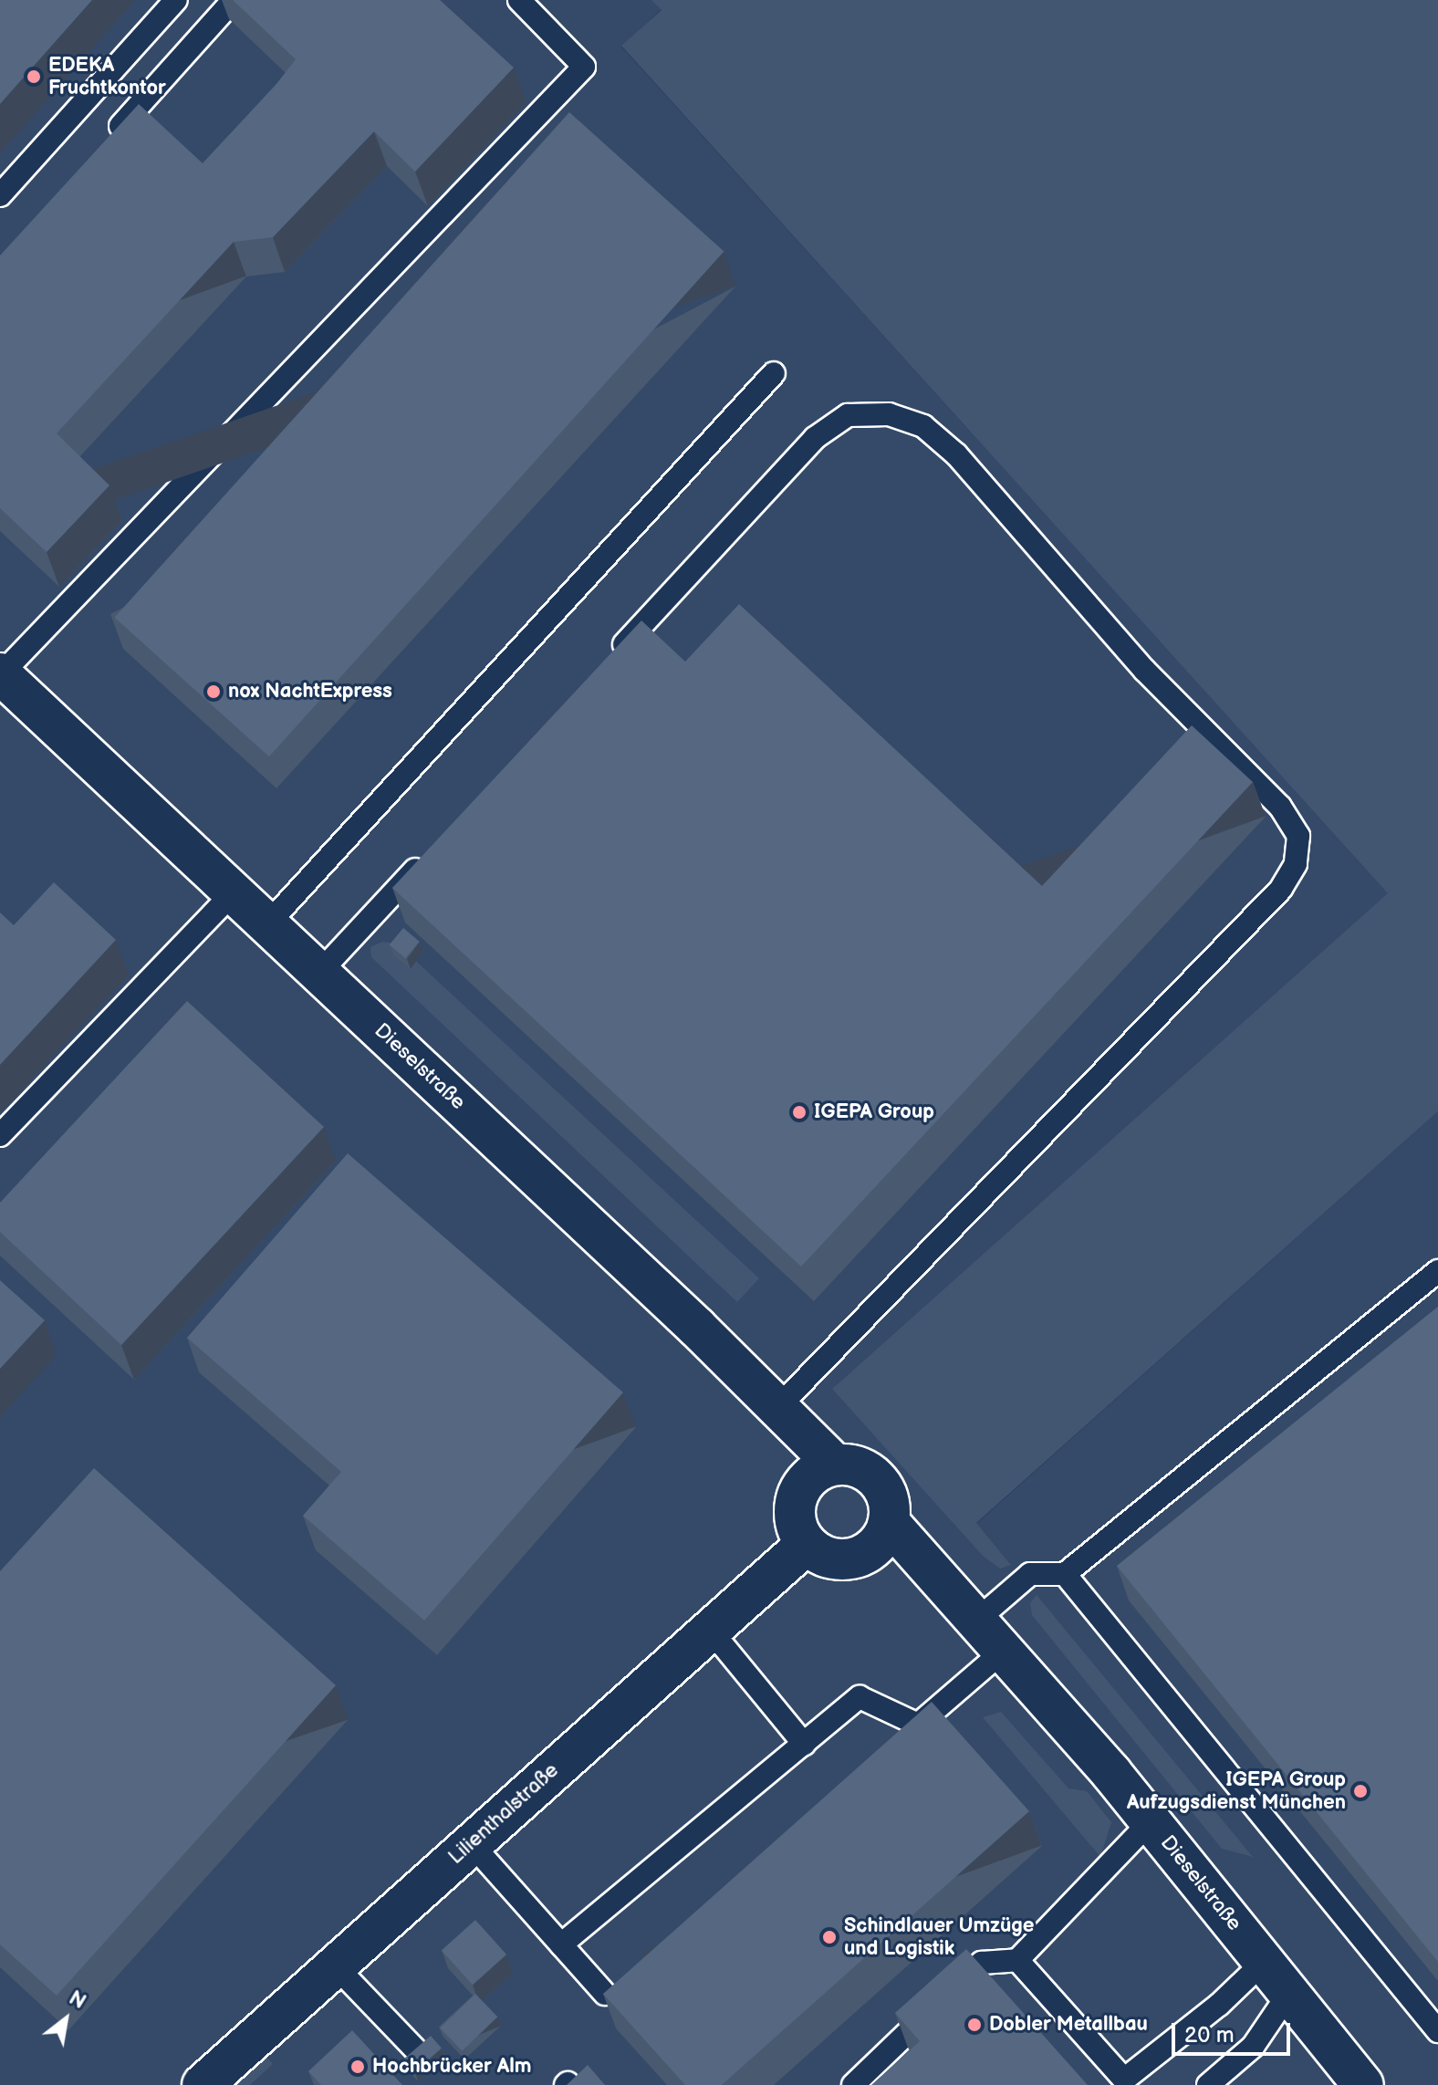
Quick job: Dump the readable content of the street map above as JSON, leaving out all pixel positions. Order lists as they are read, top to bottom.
{
  "streets": {
    "street": ["Dieselstraße", "Lilienthalstraße"]
  },
  "crossings": [
    ["Dieselstraße", "Lilienthalstraße"]
  ],
  "places": [
    "EDEKA Fruchtkontor",
    "nox NachtExpress",
    "IGEPA Group",
    "IGEPA Group Aufzugsdienst München",
    "Schindlauer Umzüge und Logistik",
    "Dobler Metallbau",
    "Hochbrücker Alm"
  ],
  "scale_bar": "20 m",
  "north": "top right"
}
